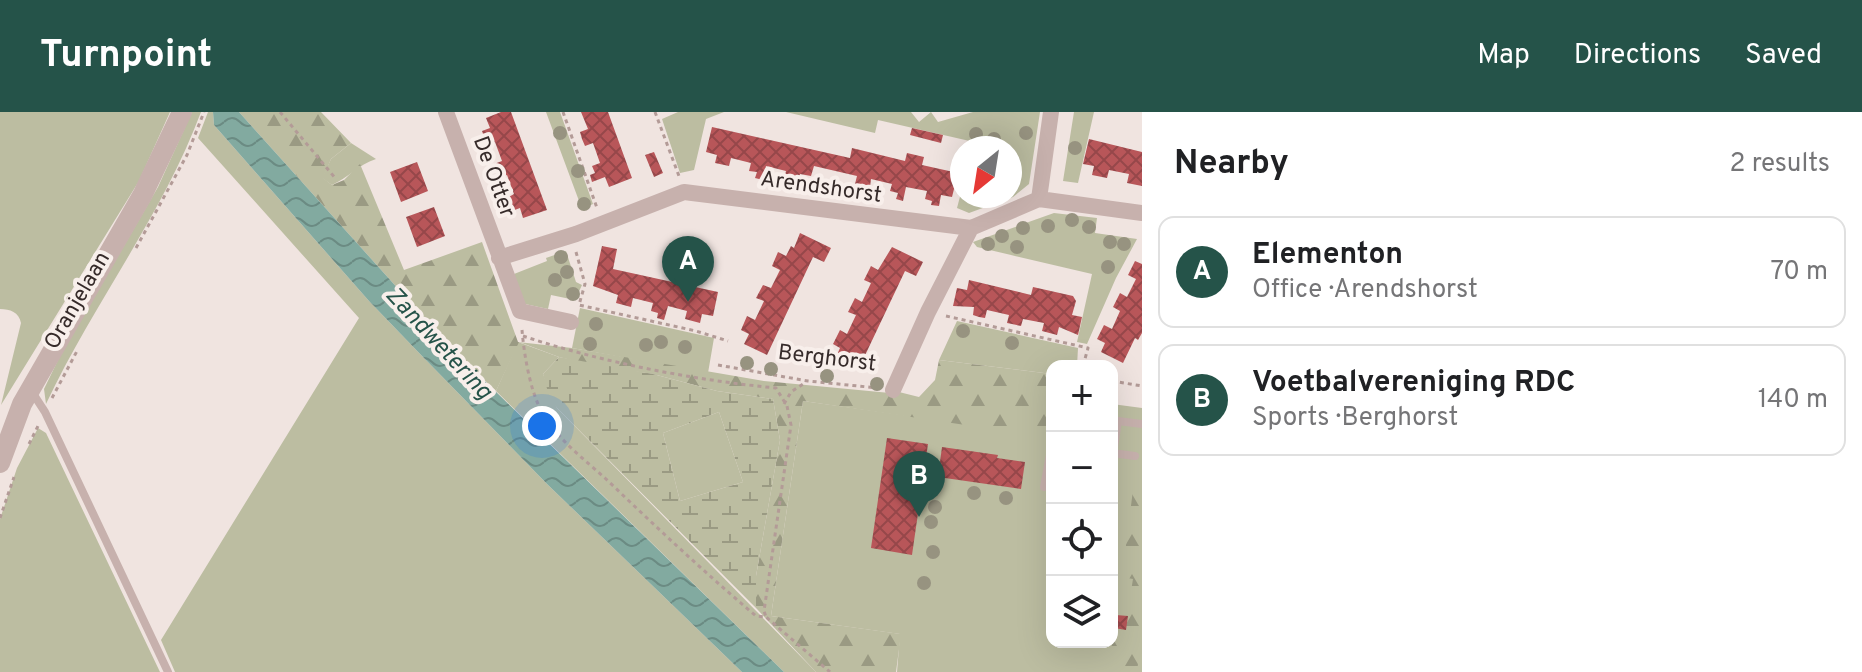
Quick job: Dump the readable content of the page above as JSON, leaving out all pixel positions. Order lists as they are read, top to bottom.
{
  "streets": {
    "street": [
      "De Otter",
      "Arendshorst",
      "Oranjelaan",
      "Berghorst"
    ]
  },
  "crossings": [
    ["De Otter", "Arendshorst"],
    ["Arendshorst", "Berghorst"]
  ],
  "water": ["Zandwetering"],
  "north": "bottom left",
  "page": {
    "header": "Turnpoint",
    "nav": ["Map", "Directions", "Saved"],
    "heading": ["Nearby", "2 results"],
    "list": [
      {
        "mark": "A",
        "name": "Elementon",
        "note": "Office · Arendshorst",
        "value": "70 m"
      },
      {
        "mark": "B",
        "name": "Voetbalvereniging RDC",
        "note": "Sports · Berghorst",
        "value": "140 m"
      }
    ],
    "pins": ["A", "B"],
    "map_buttons": ["+", "−"]
  }
}
